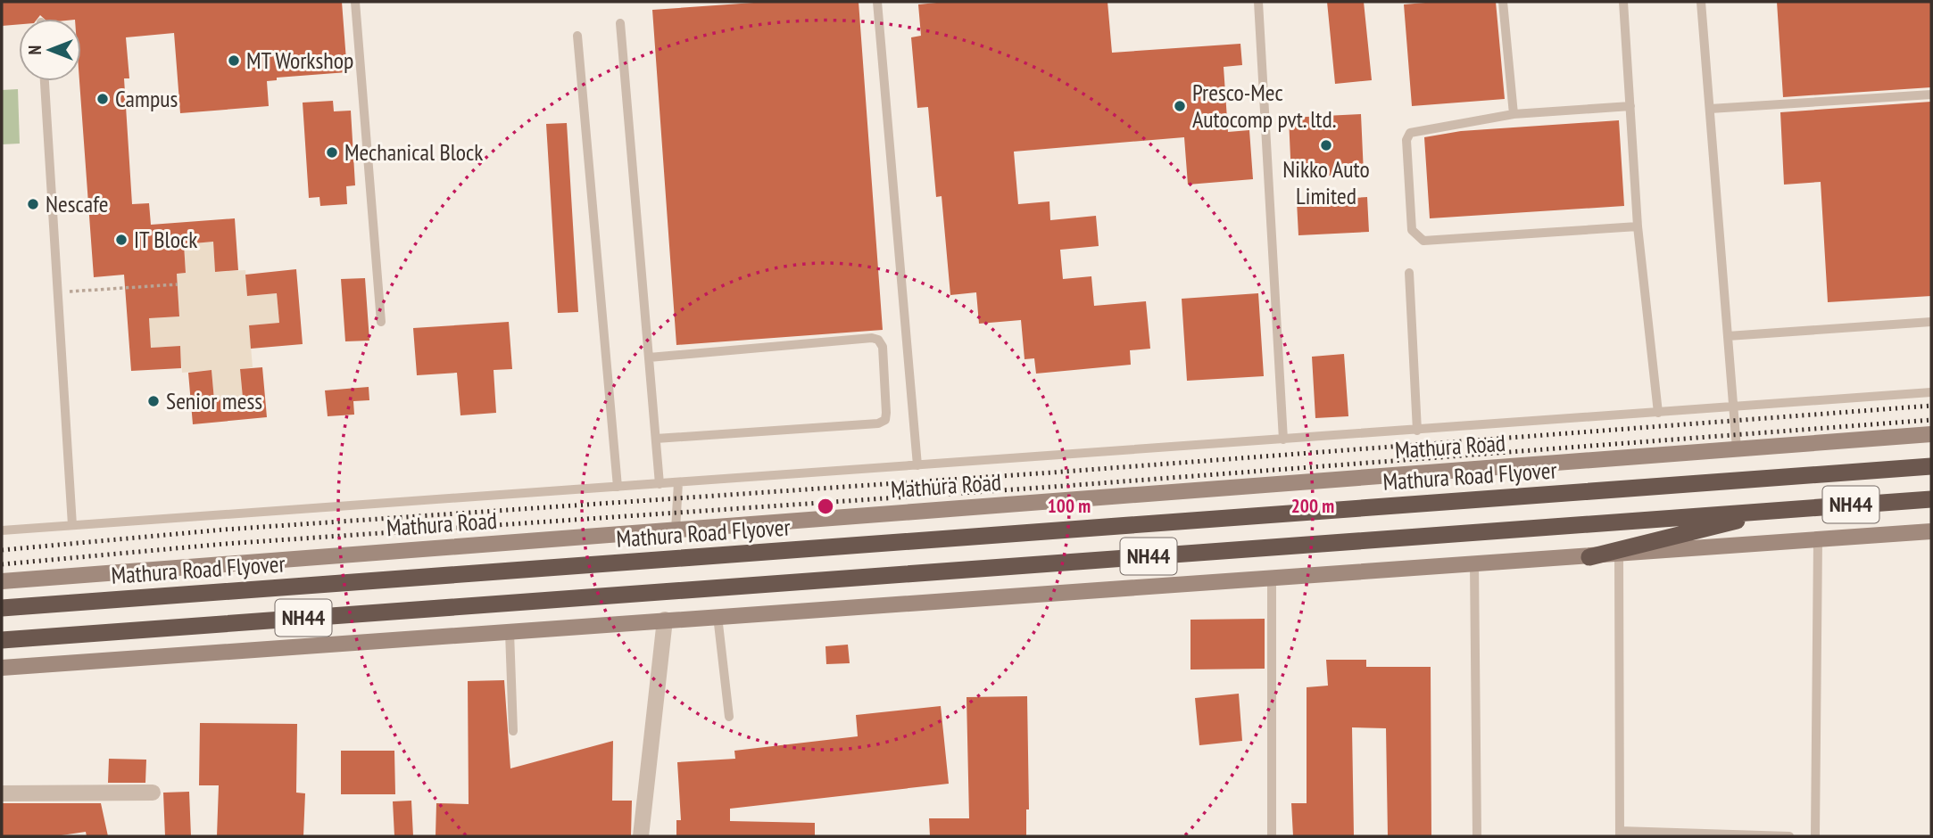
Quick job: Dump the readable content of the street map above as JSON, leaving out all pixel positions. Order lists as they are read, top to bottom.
{
  "streets": {
    "highway": ["Mathura Road Flyover", "NH44"],
    "main road": ["Mathura Road"]
  },
  "places": [
    "MT Workshop",
    "Campus",
    "Presco-Mec Autocomp pvt. ltd.",
    "Nikko Auto Limited",
    "Mechanical Block",
    "Nescafe",
    "IT Block",
    "Senior mess"
  ],
  "north": "left",
  "rings": ["100 m", "200 m"]
}
